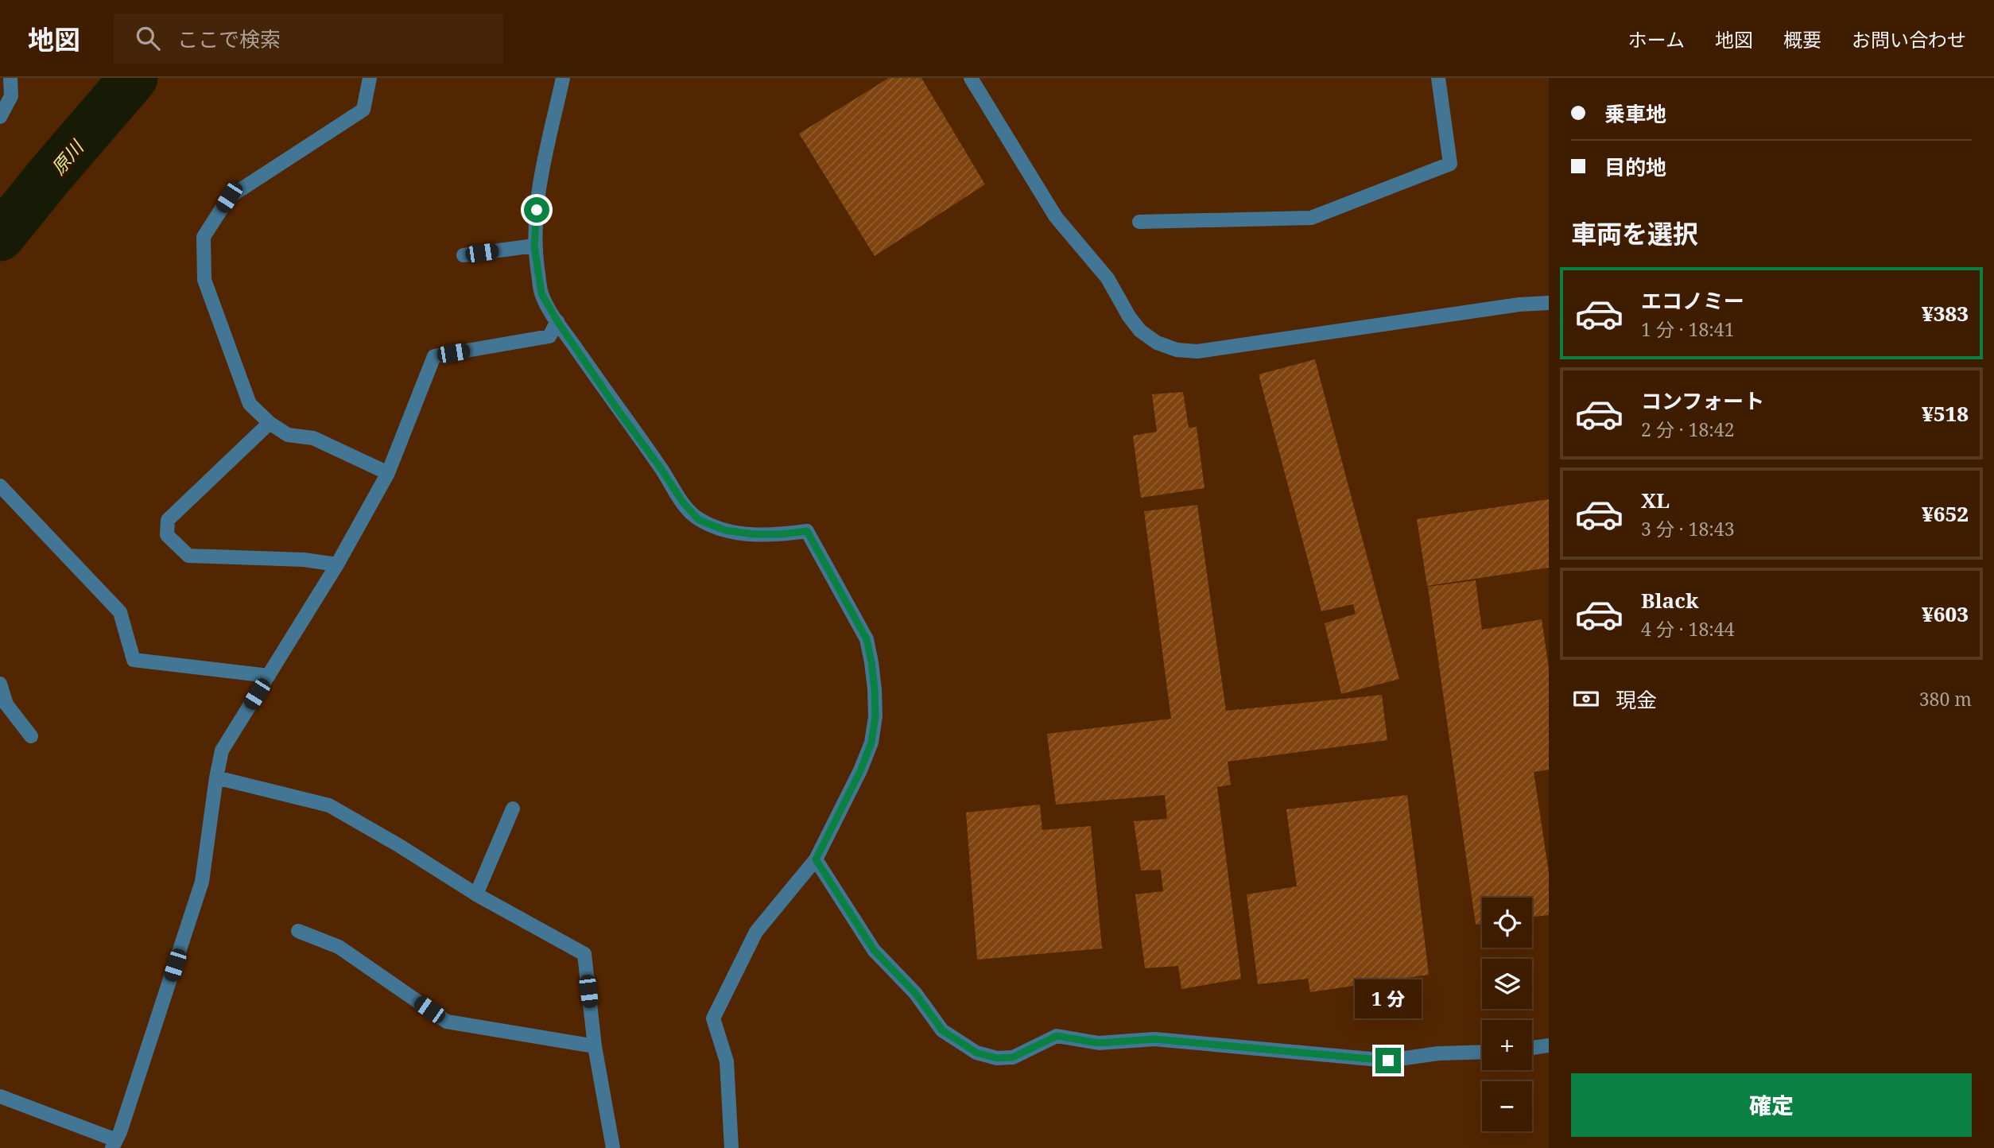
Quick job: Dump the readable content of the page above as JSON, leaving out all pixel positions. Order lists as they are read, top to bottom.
{
  "water": ["原川"],
  "page": {
    "header": "地図",
    "search": "ここで検索",
    "nav": [
      "ホーム",
      "地図",
      "概要",
      "お問い合わせ"
    ],
    "banner": ["乗車地", "目的地"],
    "heading": "車両を選択",
    "list": [
      {
        "name": "エコノミー",
        "note": "1 分 · 18:41",
        "value": "¥383"
      },
      {
        "name": "コンフォート",
        "note": "2 分 · 18:42",
        "value": "¥518"
      },
      {
        "name": "XL",
        "note": "3 分 · 18:43",
        "value": "¥652"
      },
      {
        "name": "Black",
        "note": "4 分 · 18:44",
        "value": "¥603"
      }
    ],
    "pay": ["現金", "380 m"],
    "map_buttons": ["+", "−"],
    "bubble": "1 分",
    "buttons": "確定"
  }
}
